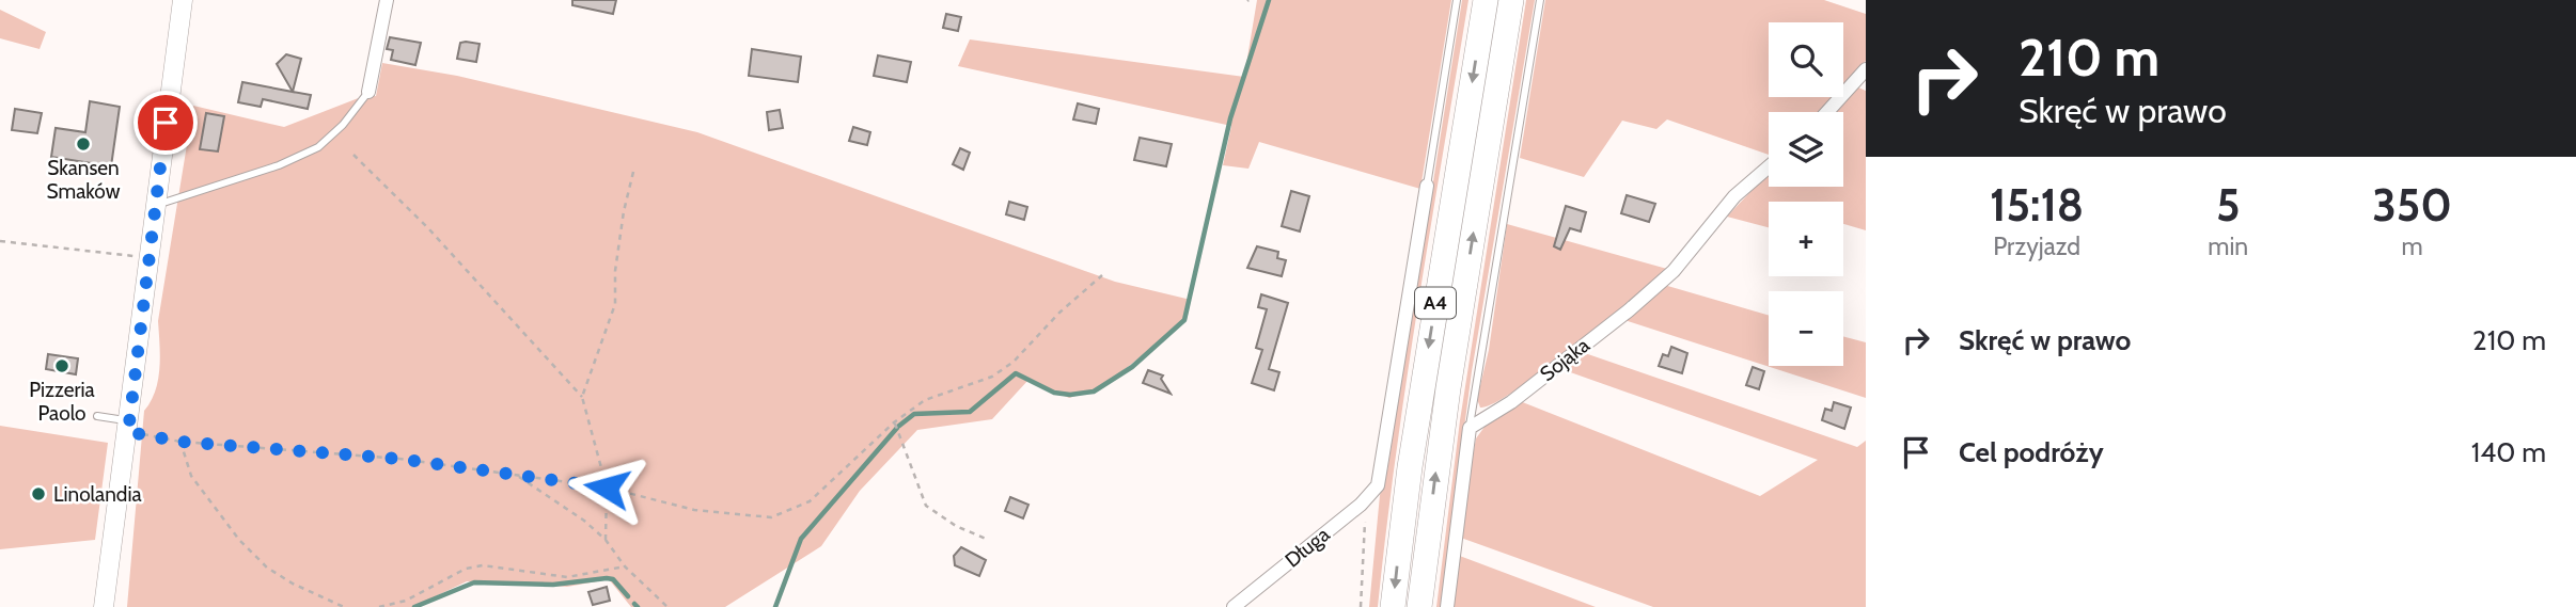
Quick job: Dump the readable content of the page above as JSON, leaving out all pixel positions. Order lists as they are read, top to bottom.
{
  "streets": {
    "highway": ["A4"],
    "street": ["Sojąka", "Długa"]
  },
  "places": ["Skansen Smaków", "Pizzeria Paolo", "Linolandia"],
  "page": {
    "turn": ["210 m", "Skręć w prawo"],
    "map_buttons": ["+", "−"],
    "eta": [
      "15:18",
      "Przyjazd",
      "5",
      "min",
      "350",
      "m"
    ],
    "list": [
      {
        "name": "Skręć w prawo",
        "value": "210 m"
      },
      {
        "name": "Cel podróży",
        "value": "140 m"
      }
    ]
  }
}
